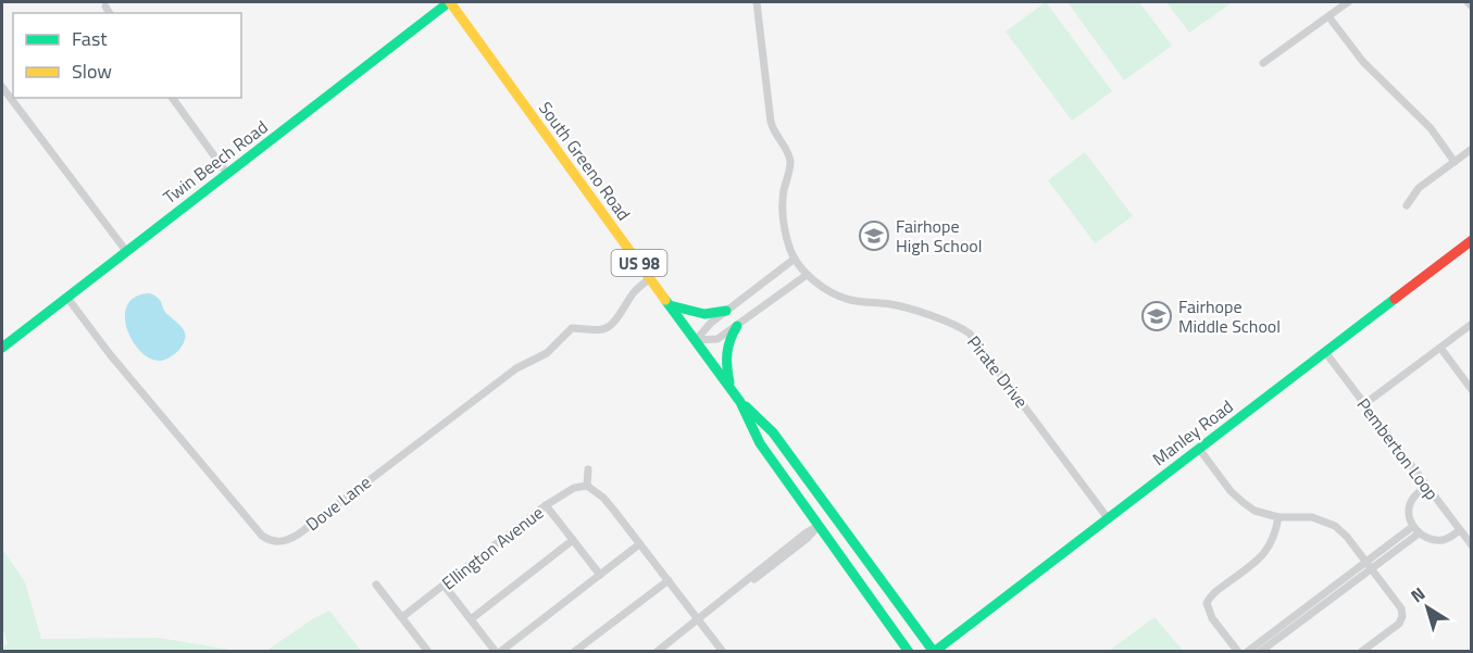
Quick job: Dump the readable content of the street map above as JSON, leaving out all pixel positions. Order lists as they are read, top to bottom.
{
  "streets": {
    "street": [
      "South Greeno Road",
      "Twin Beech Road",
      "US 98",
      "Pirate Drive",
      "Manley Road",
      "Pemberton Loop",
      "Dove Lane",
      "Ellington Avenue"
    ]
  },
  "crossings": [
    ["South Greeno Road", "Twin Beech Road"],
    ["South Greeno Road", "Manley Road"],
    ["South Greeno Road", "Dove Lane"],
    ["Twin Beech Road", "Dove Lane"],
    ["Pirate Drive", "Manley Road"],
    ["Manley Road", "Pemberton Loop"]
  ],
  "places": {
    "school or university": ["Fairhope High School", "Fairhope Middle School"]
  },
  "legend": ["Fast", "Slow"],
  "north": "top left"
}
